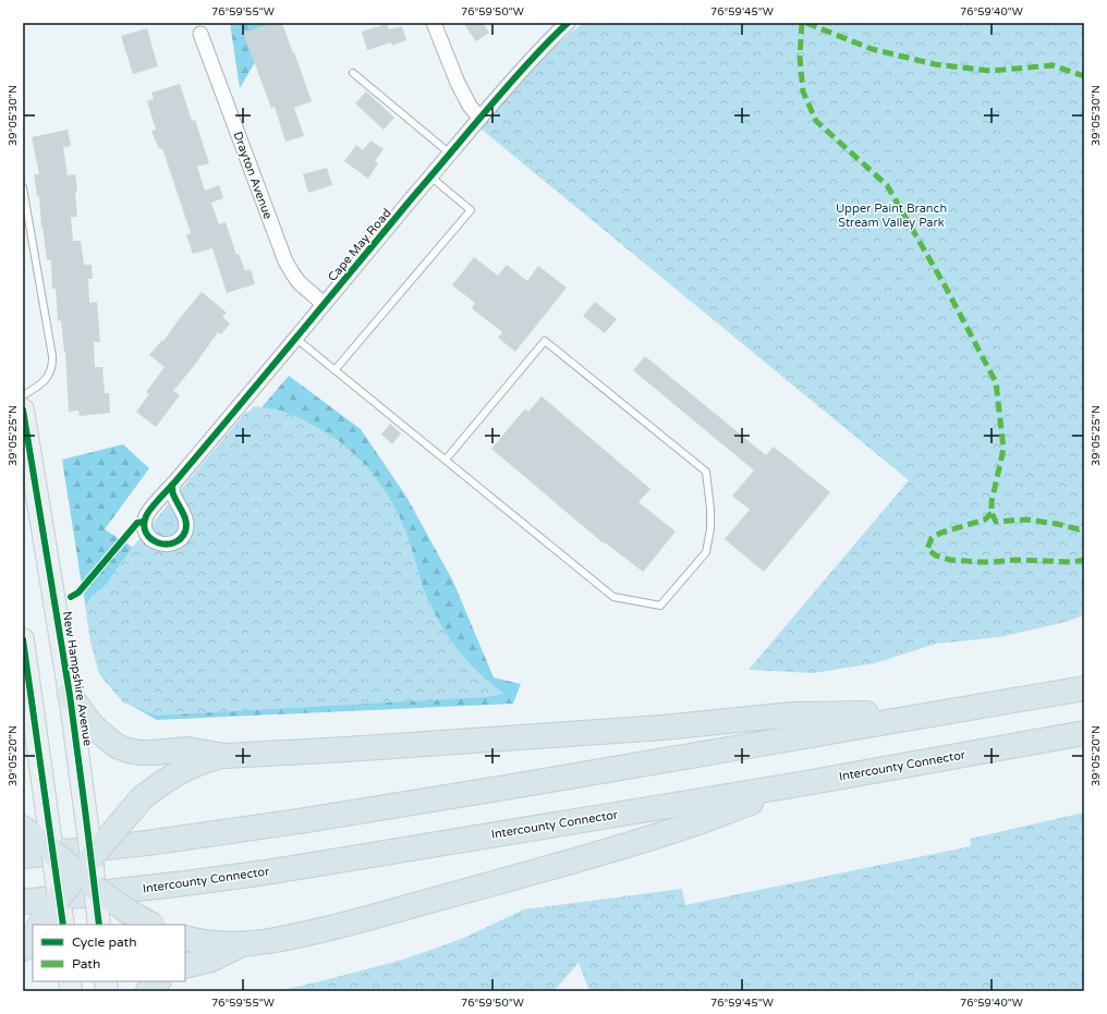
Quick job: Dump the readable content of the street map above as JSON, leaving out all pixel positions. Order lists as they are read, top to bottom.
{
  "streets": {
    "highway": ["Intercounty Connector"],
    "main road": ["New Hampshire Avenue"],
    "street": ["Drayton Avenue", "Cape May Road"]
  },
  "crossings": [
    ["Drayton Avenue", "Cape May Road"]
  ],
  "parks": ["Upper Paint Branch Stream Valley Park"],
  "legend": ["Cycle path", "Path"],
  "coordinates": [
    "76°59'55\"W",
    "76°59'50\"W",
    "76°59'45\"W",
    "76°59'40\"W",
    "39°05'30\"N",
    "39°05'25\"N",
    "39°05'20\"N"
  ]
}
